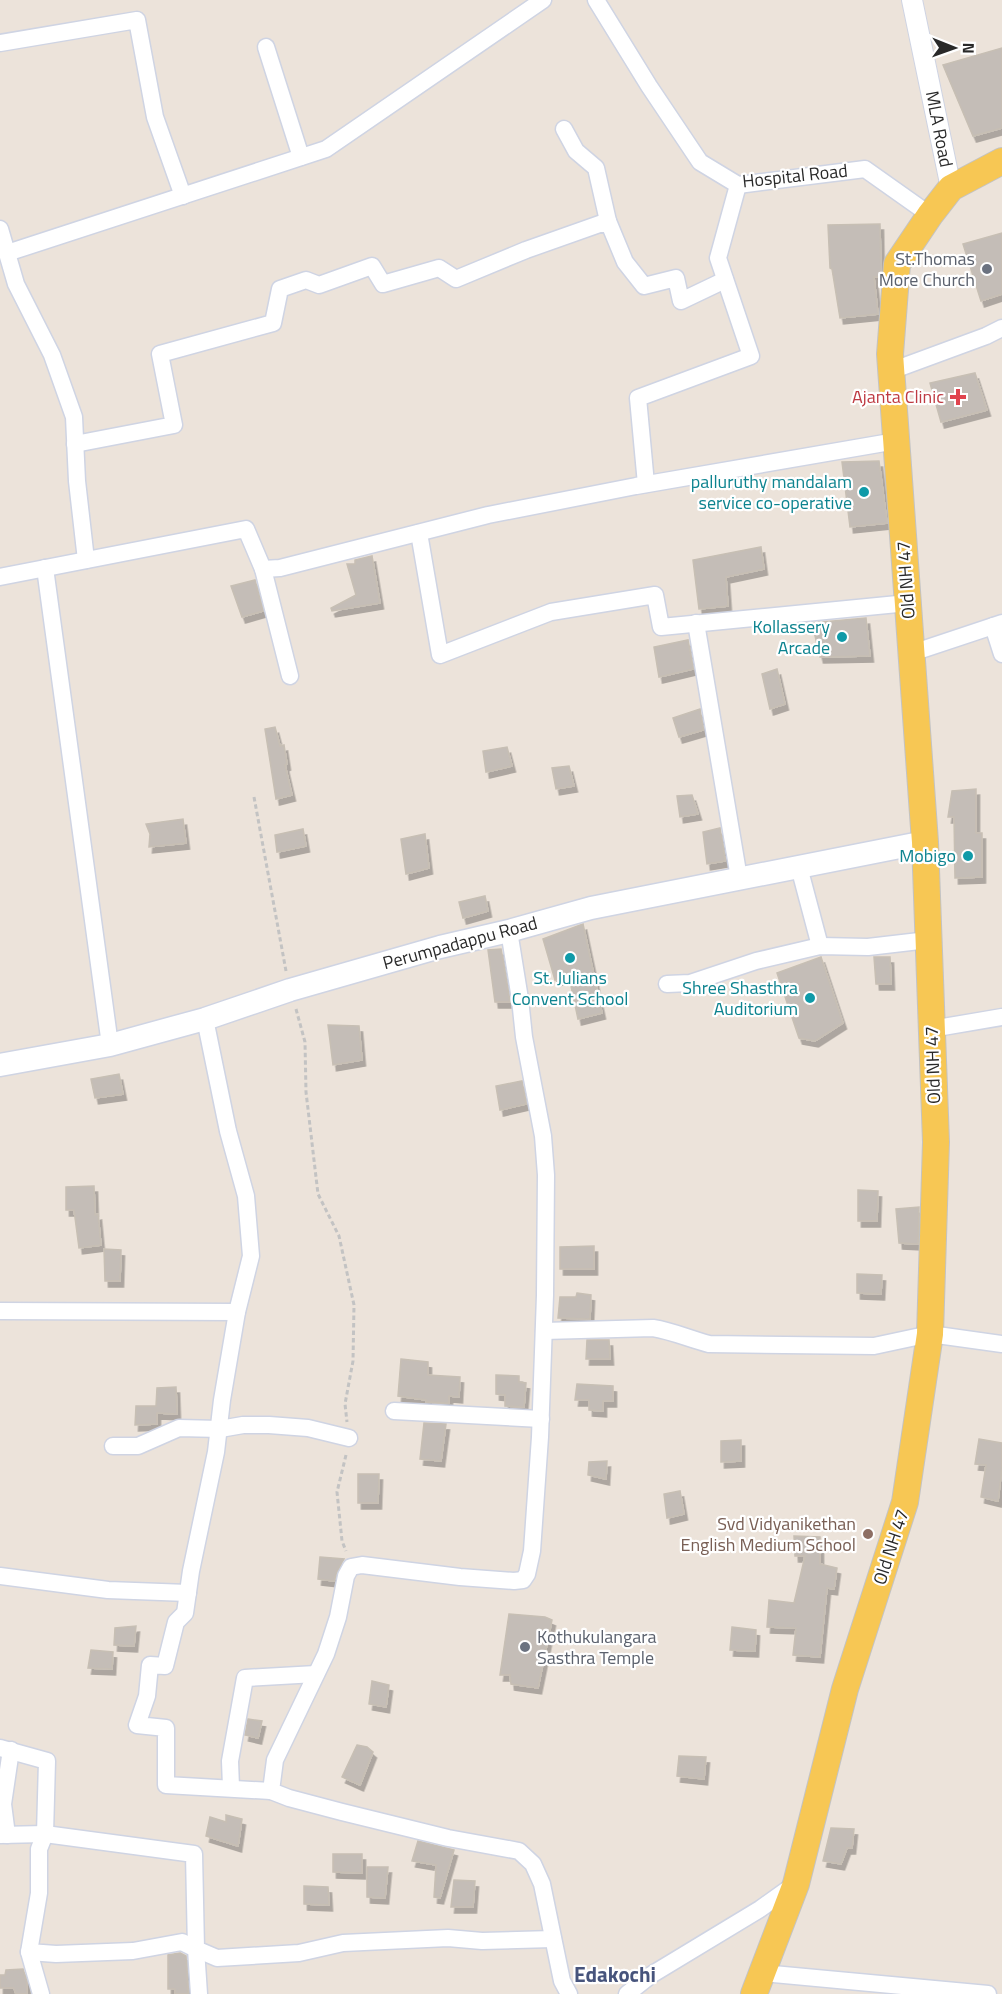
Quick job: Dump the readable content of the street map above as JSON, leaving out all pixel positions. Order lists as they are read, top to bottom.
{
  "streets": {
    "main road": ["Old NH 47", "Perumpadappu Road"],
    "street": ["MLA Road", "Hospital Road"]
  },
  "crossings": [
    ["MLA Road", "Old NH 47"],
    ["Hospital Road", "Old NH 47"],
    ["Old NH 47", "Perumpadappu Road"]
  ],
  "districts": ["Edakochi"],
  "places": {
    "other": [
      "St.Thomas More Church",
      "palluruthy mandalam service co-operative",
      "Kollassery Arcade",
      "Mobigo",
      "St. Julians Convent School",
      "Shree Shasthra Auditorium",
      "Svd Vidyanikethan English Medium School",
      "Kothukulangara Sasthra Temple"
    ],
    "health": ["Ajanta Clinic"]
  },
  "north": "right"
}
